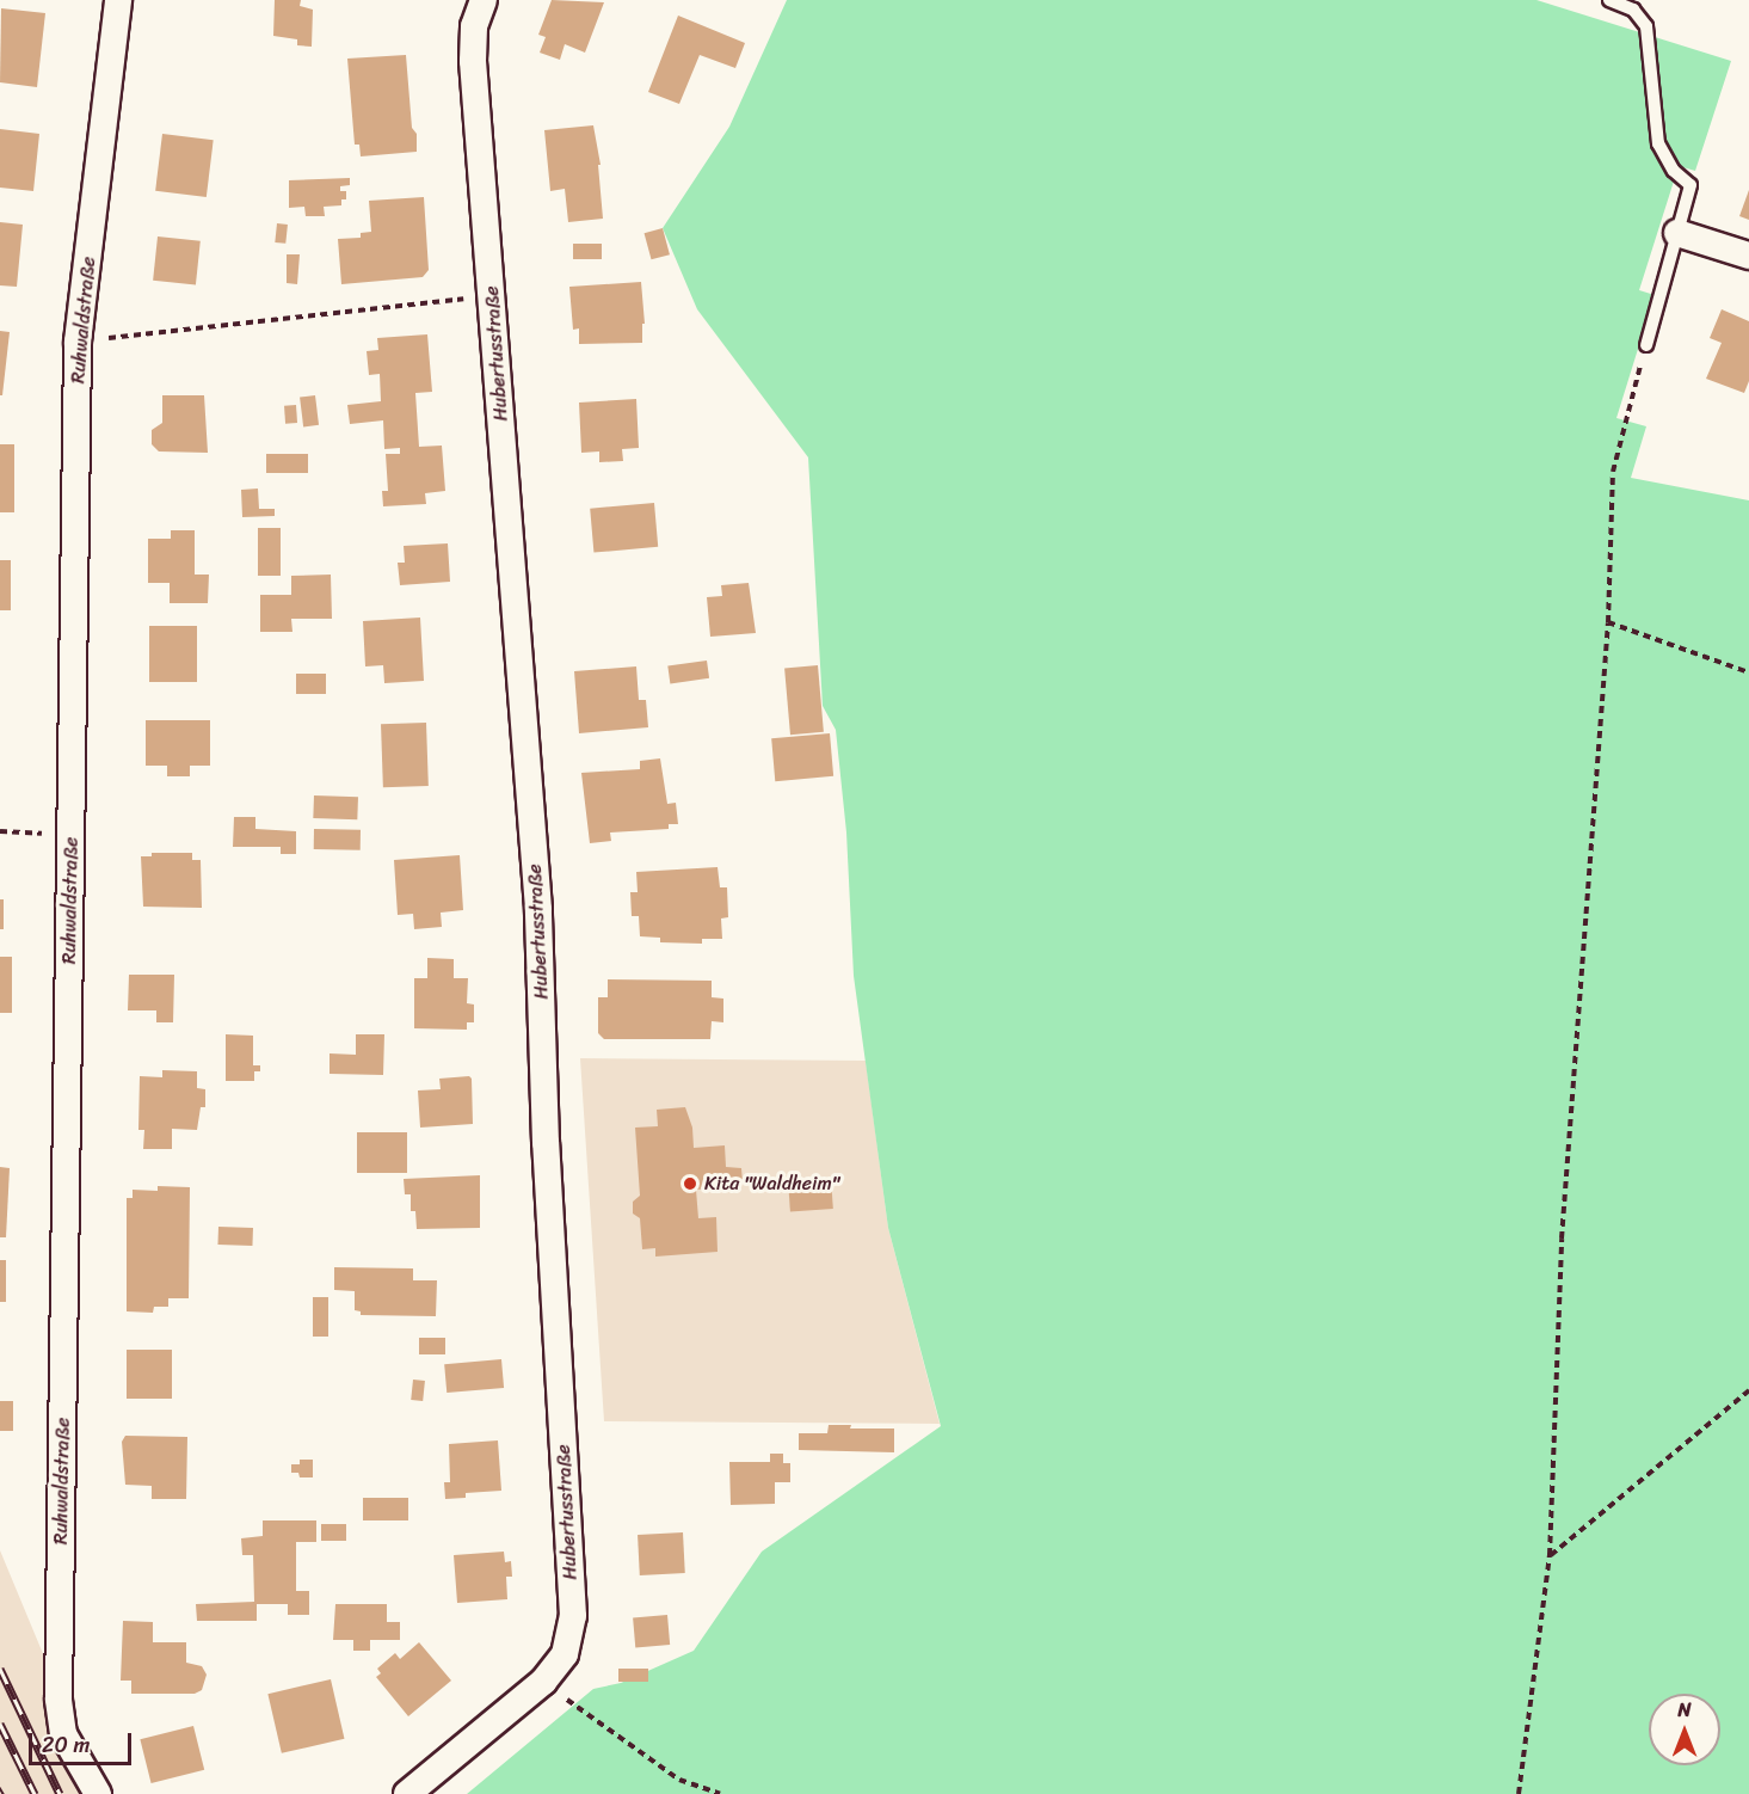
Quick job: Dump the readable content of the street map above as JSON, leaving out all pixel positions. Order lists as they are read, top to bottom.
{
  "streets": {
    "street": ["Ruhwaldstraße", "Hubertusstraße"]
  },
  "places": ["Kita \"Waldheim\""],
  "scale_bar": "20 m",
  "north": "top"
}
